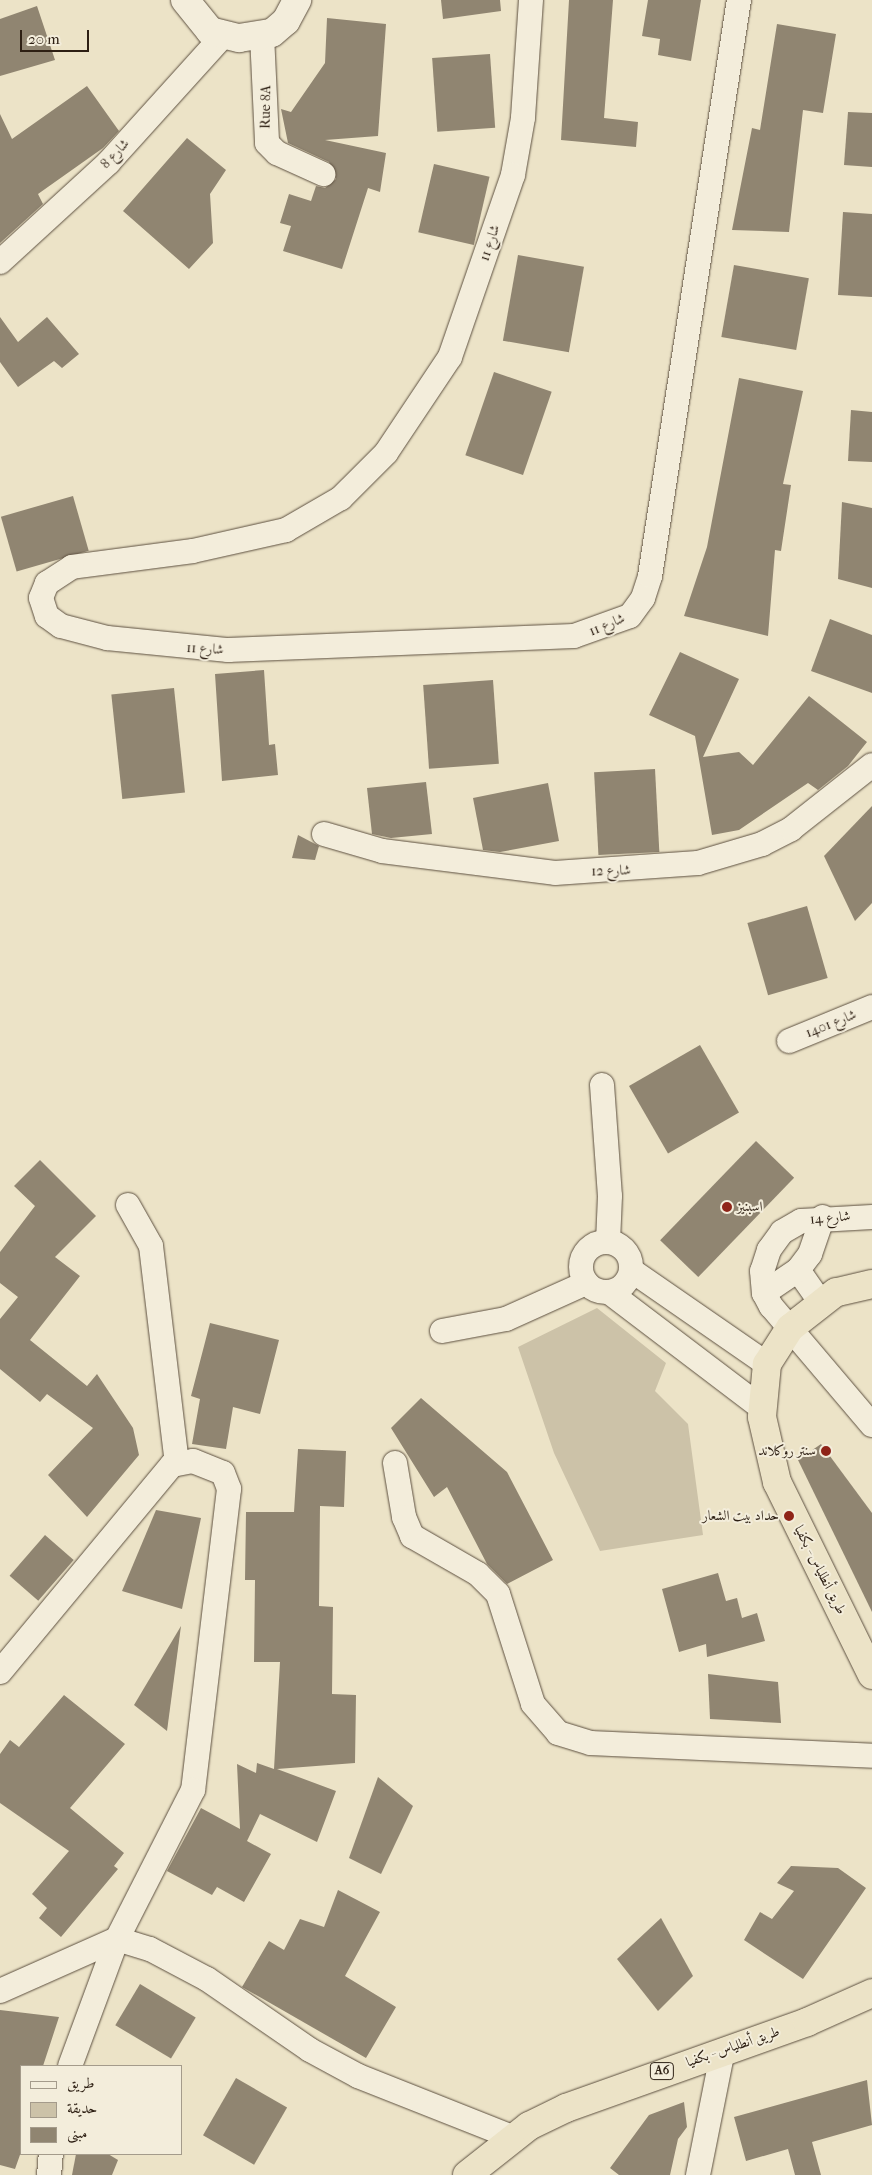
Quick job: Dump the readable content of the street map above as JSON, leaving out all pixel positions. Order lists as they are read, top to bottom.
{
  "streets": {
    "highway": ["طريق أنطلياس - بكفيا", "A6"],
    "street": [
      "Rue 8A",
      "شارع 8",
      "شارع 11",
      "شارع 12",
      "شارع 1401",
      "شارع 14"
    ]
  },
  "places": ["اسبنيز", "سنتر روكلاند", "حداد بيت الشعار"],
  "legend": ["طريق", "حديقة", "مبنى"],
  "scale_bar": "20 m"
}
